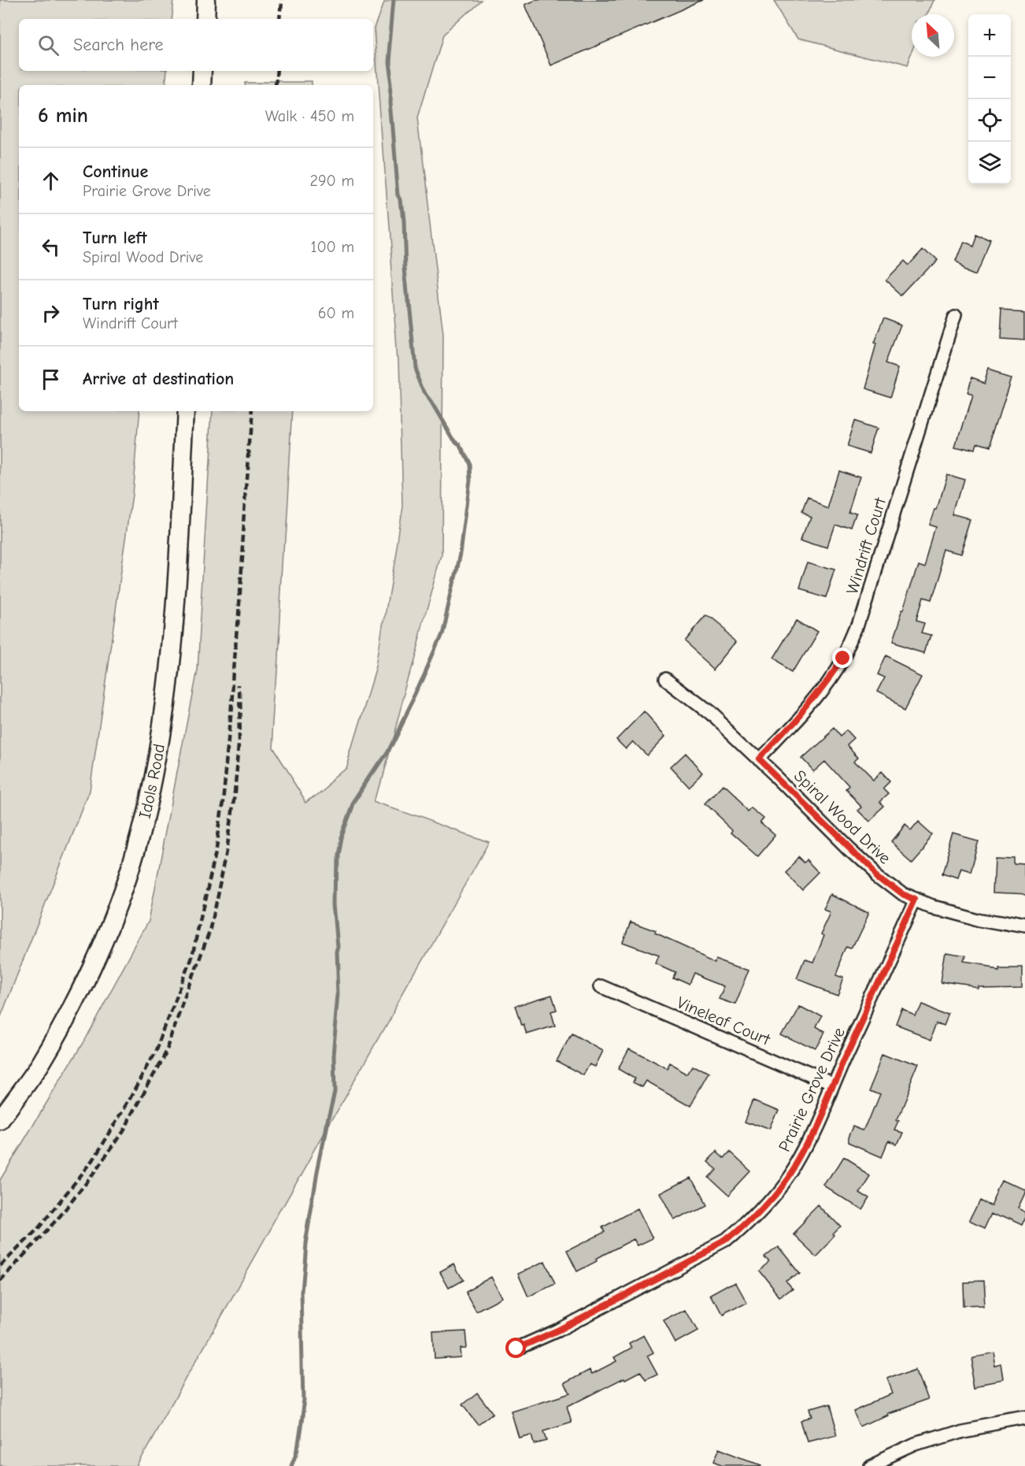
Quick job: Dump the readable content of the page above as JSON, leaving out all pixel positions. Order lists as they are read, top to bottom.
{
  "streets": {
    "main road": ["Idols Road"],
    "street": [
      "Windrift Court",
      "Spiral Wood Drive",
      "Vineleaf Court",
      "Prairie Grove Drive"
    ]
  },
  "crossings": [
    ["Windrift Court", "Spiral Wood Drive"],
    ["Spiral Wood Drive", "Prairie Grove Drive"],
    ["Vineleaf Court", "Prairie Grove Drive"]
  ],
  "north": "top left",
  "page": {
    "map_buttons": ["+", "−"],
    "search": "Search here",
    "heading": ["6 min", "Walk · 450 m"],
    "list": [
      ["Continue", "Prairie Grove Drive", "290 m"],
      ["Turn left", "Spiral Wood Drive", "100 m"],
      ["Turn right", "Windrift Court", "60 m"],
      "Arrive at destination"
    ]
  }
}
